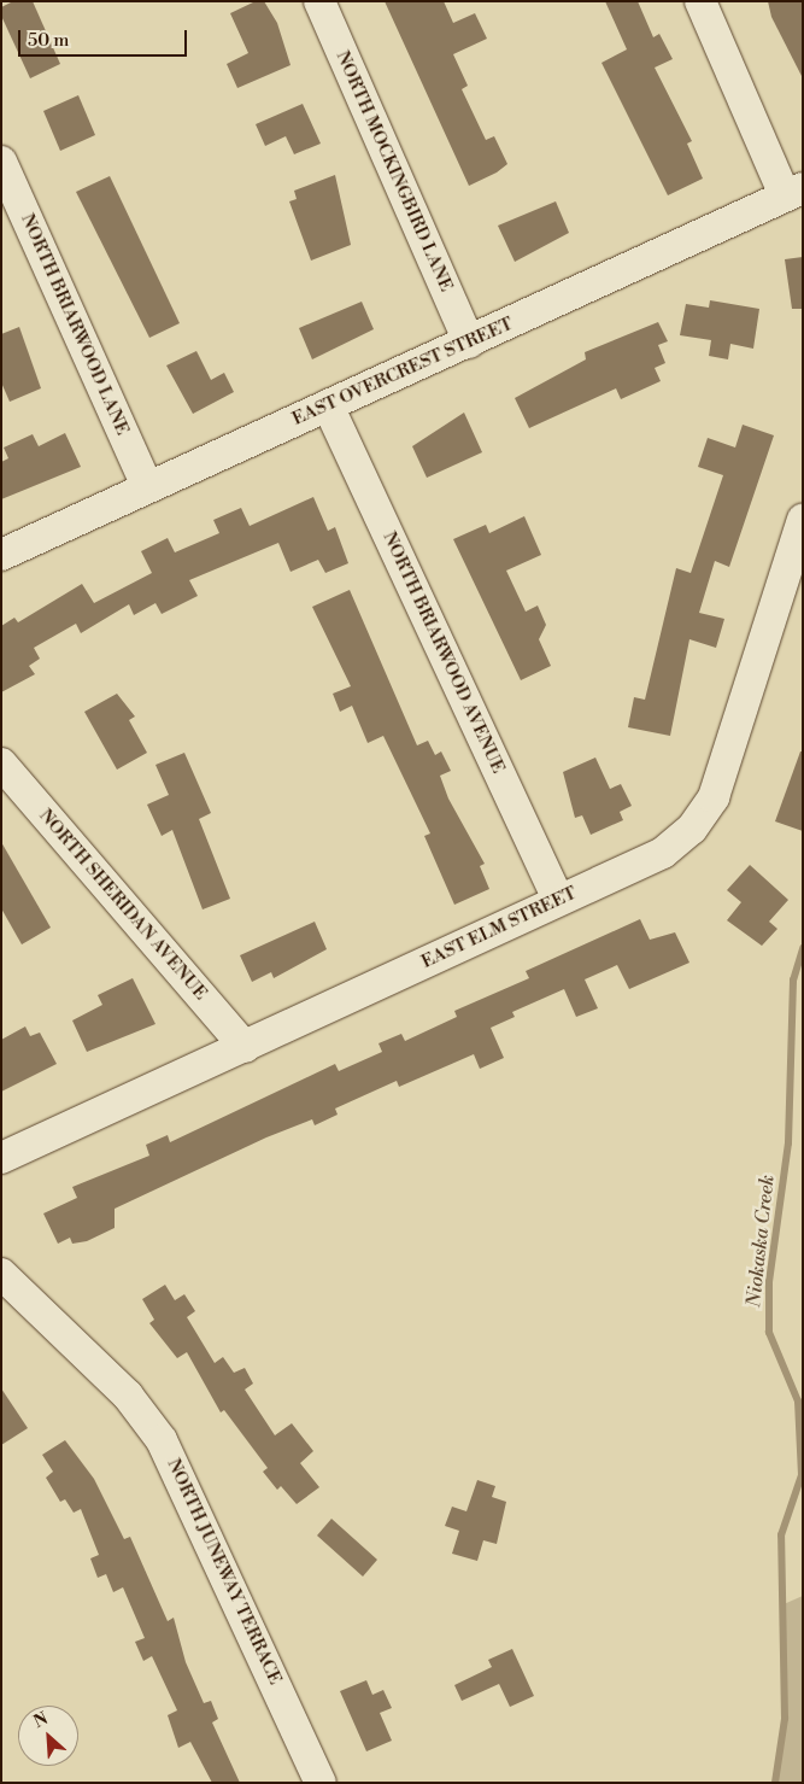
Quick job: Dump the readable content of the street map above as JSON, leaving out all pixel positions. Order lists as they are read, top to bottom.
{
  "streets": {
    "street": [
      "NORTH MOCKINGBIRD LANE",
      "NORTH BRIARWOOD LANE",
      "EAST OVERCREST STREET",
      "NORTH BRIARWOOD AVENUE",
      "NORTH SHERIDAN AVENUE",
      "EAST ELM STREET",
      "NORTH JUNEWAY TERRACE"
    ]
  },
  "crossings": [
    ["NORTH MOCKINGBIRD LANE", "EAST OVERCREST STREET"],
    ["NORTH BRIARWOOD LANE", "EAST OVERCREST STREET"],
    ["EAST OVERCREST STREET", "NORTH BRIARWOOD AVENUE"],
    ["NORTH BRIARWOOD AVENUE", "EAST ELM STREET"],
    ["NORTH SHERIDAN AVENUE", "EAST ELM STREET"]
  ],
  "water": ["Niokaska Creek"],
  "scale_bar": "50 m",
  "north": "top left"
}
